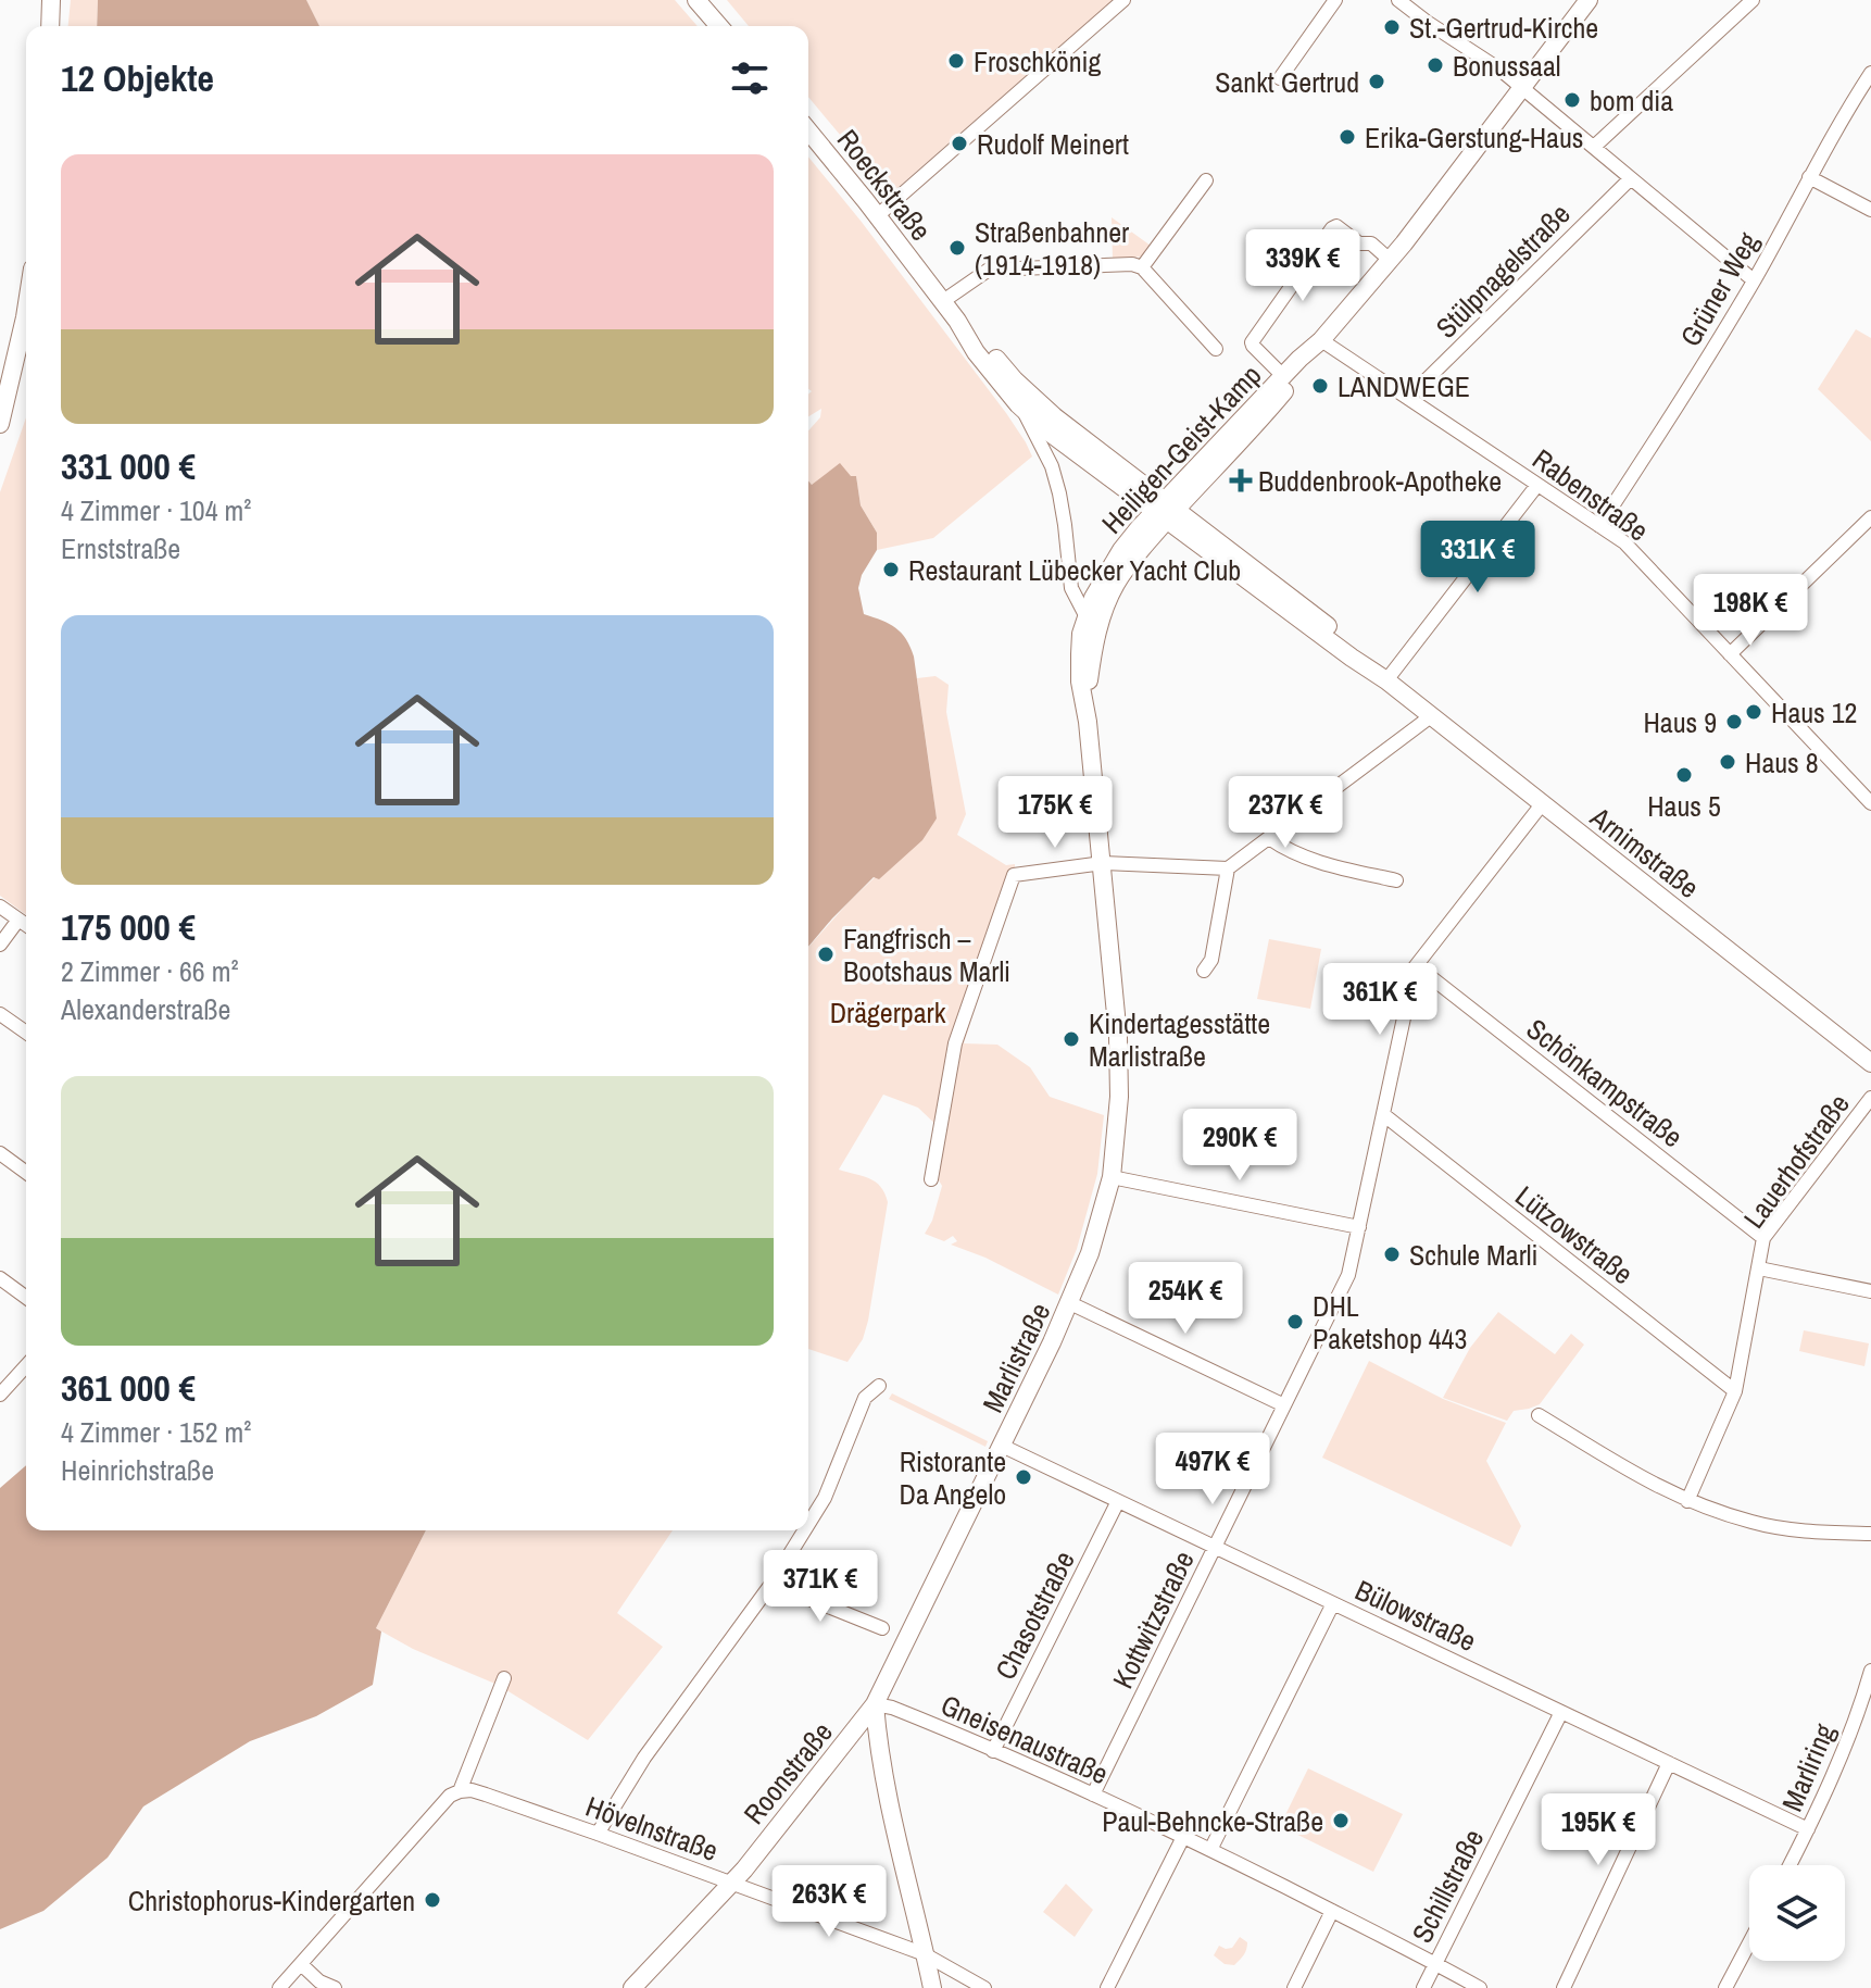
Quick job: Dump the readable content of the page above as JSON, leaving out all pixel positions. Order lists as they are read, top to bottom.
{
  "streets": {
    "main road": [
      "Roeckstraße",
      "Heiligen-Geist-Kamp",
      "Arnimstraße",
      "Marlistraße",
      "Roonstraße"
    ],
    "street": [
      "Stülpnagelstraße",
      "Grüner Weg",
      "Rabenstraße",
      "Schönkampstraße",
      "Lauerhofstraße",
      "Lützowstraße",
      "Chasotstraße",
      "Bülowstraße",
      "Kottwitzstraße",
      "Gneisenaustraße",
      "Marliring",
      "Hövelnstraße",
      "Schillstraße"
    ]
  },
  "crossings": [
    ["Roeckstraße", "Arnimstraße"],
    ["Stülpnagelstraße", "Rabenstraße"],
    ["Grüner Weg", "Rabenstraße"],
    ["Heiligen-Geist-Kamp", "Rabenstraße"],
    ["Heiligen-Geist-Kamp", "Arnimstraße"],
    ["Heiligen-Geist-Kamp", "Marlistraße"],
    ["Schönkampstraße", "Lauerhofstraße"],
    ["Schönkampstraße", "Kottwitzstraße"],
    ["Lauerhofstraße", "Lützowstraße"],
    ["Lützowstraße", "Kottwitzstraße"],
    ["Marlistraße", "Bülowstraße"],
    ["Marlistraße", "Gneisenaustraße"],
    ["Marlistraße", "Roonstraße"],
    ["Chasotstraße", "Bülowstraße"],
    ["Chasotstraße", "Gneisenaustraße"],
    ["Bülowstraße", "Kottwitzstraße"],
    ["Bülowstraße", "Marliring"],
    ["Bülowstraße", "Schillstraße"],
    ["Kottwitzstraße", "Gneisenaustraße"],
    ["Gneisenaustraße", "Roonstraße"],
    ["Gneisenaustraße", "Schillstraße"],
    ["Roonstraße", "Hövelnstraße"]
  ],
  "parks": ["Drägerpark"],
  "places": {
    "other": [
      "St.-Gertrud-Kirche",
      "Froschkönig",
      "Bonussaal",
      "Sankt Gertrud",
      "bom dia",
      "Erika-Gerstung-Haus",
      "Rudolf Meinert",
      "Straßenbahner (1914-1918)",
      "LANDWEGE",
      "Restaurant Lübecker Yacht Club",
      "Haus 12",
      "Haus 9",
      "Haus 8",
      "Haus 5",
      "Fangfrisch – Bootshaus Marli",
      "Kindertagesstätte Marlistraße",
      "Schule Marli",
      "DHL Paketshop 443",
      "Ristorante Da Angelo",
      "Paul-Behncke-Straße",
      "Christophorus-Kindergarten"
    ],
    "health": ["Buddenbrook-Apotheke"]
  },
  "page": {
    "heading": "12 Objekte",
    "list": [
      {
        "name": "331 000 €",
        "note": "4 Zimmer · 104 m² · Ernststraße"
      },
      {
        "name": "175 000 €",
        "note": "2 Zimmer · 66 m² · Alexanderstraße"
      },
      {
        "name": "361 000 €",
        "note": "4 Zimmer · 152 m² · Heinrichstraße"
      }
    ],
    "price": [
      "339K €",
      "331K €",
      "198K €",
      "175K €",
      "237K €",
      "361K €",
      "290K €",
      "254K €",
      "497K €",
      "371K €",
      "195K €",
      "263K €"
    ]
  }
}
